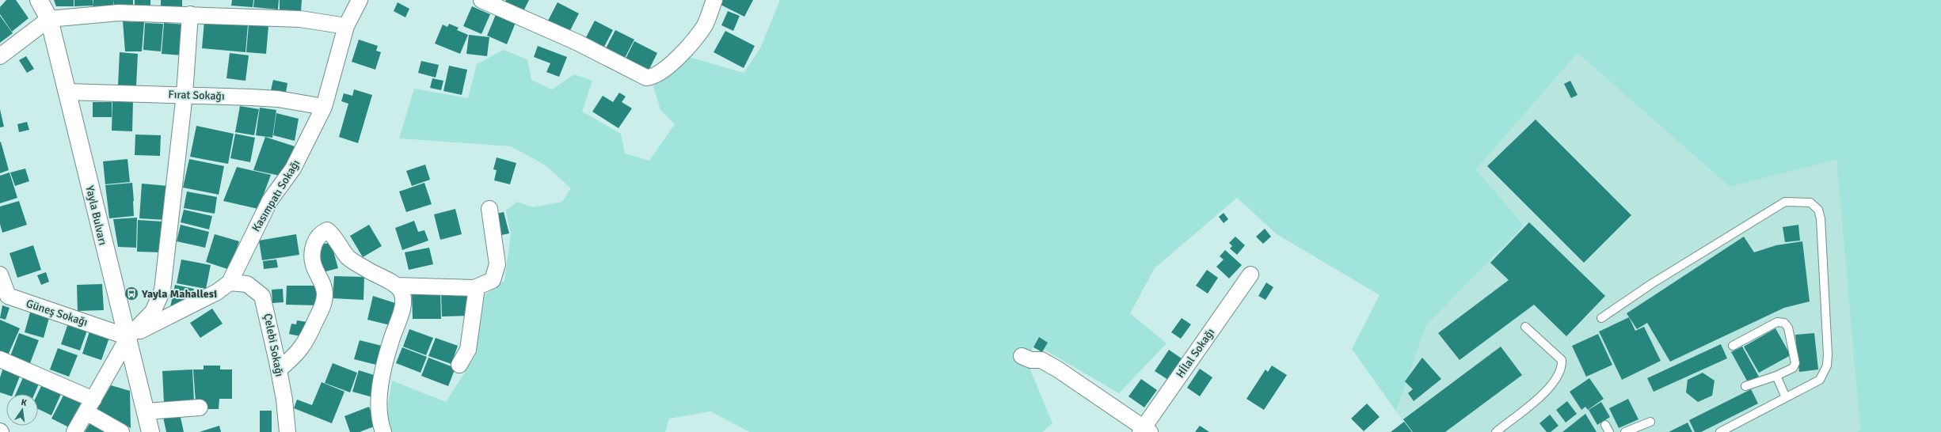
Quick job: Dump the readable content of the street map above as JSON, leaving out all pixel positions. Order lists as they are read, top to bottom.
{
  "streets": {
    "main road": ["Yayla Bulvarı"],
    "street": [
      "Fırat Sokağı",
      "Kasımpatı Sokağı",
      "Güneş Sokağı",
      "Çelebi Sokağı",
      "Hİlal Sokağı"
    ]
  },
  "crossings": [
    ["Fırat Sokağı", "Kasımpatı Sokağı"],
    ["Fırat Sokağı", "Yayla Bulvarı"],
    ["Kasımpatı Sokağı", "Yayla Bulvarı"],
    ["Kasımpatı Sokağı", "Güneş Sokağı"],
    ["Kasımpatı Sokağı", "Çelebi Sokağı"],
    ["Yayla Bulvarı", "Güneş Sokağı"]
  ],
  "places": {
    "bus stop": ["Yayla Mahallesi"]
  },
  "north": "top"
}
